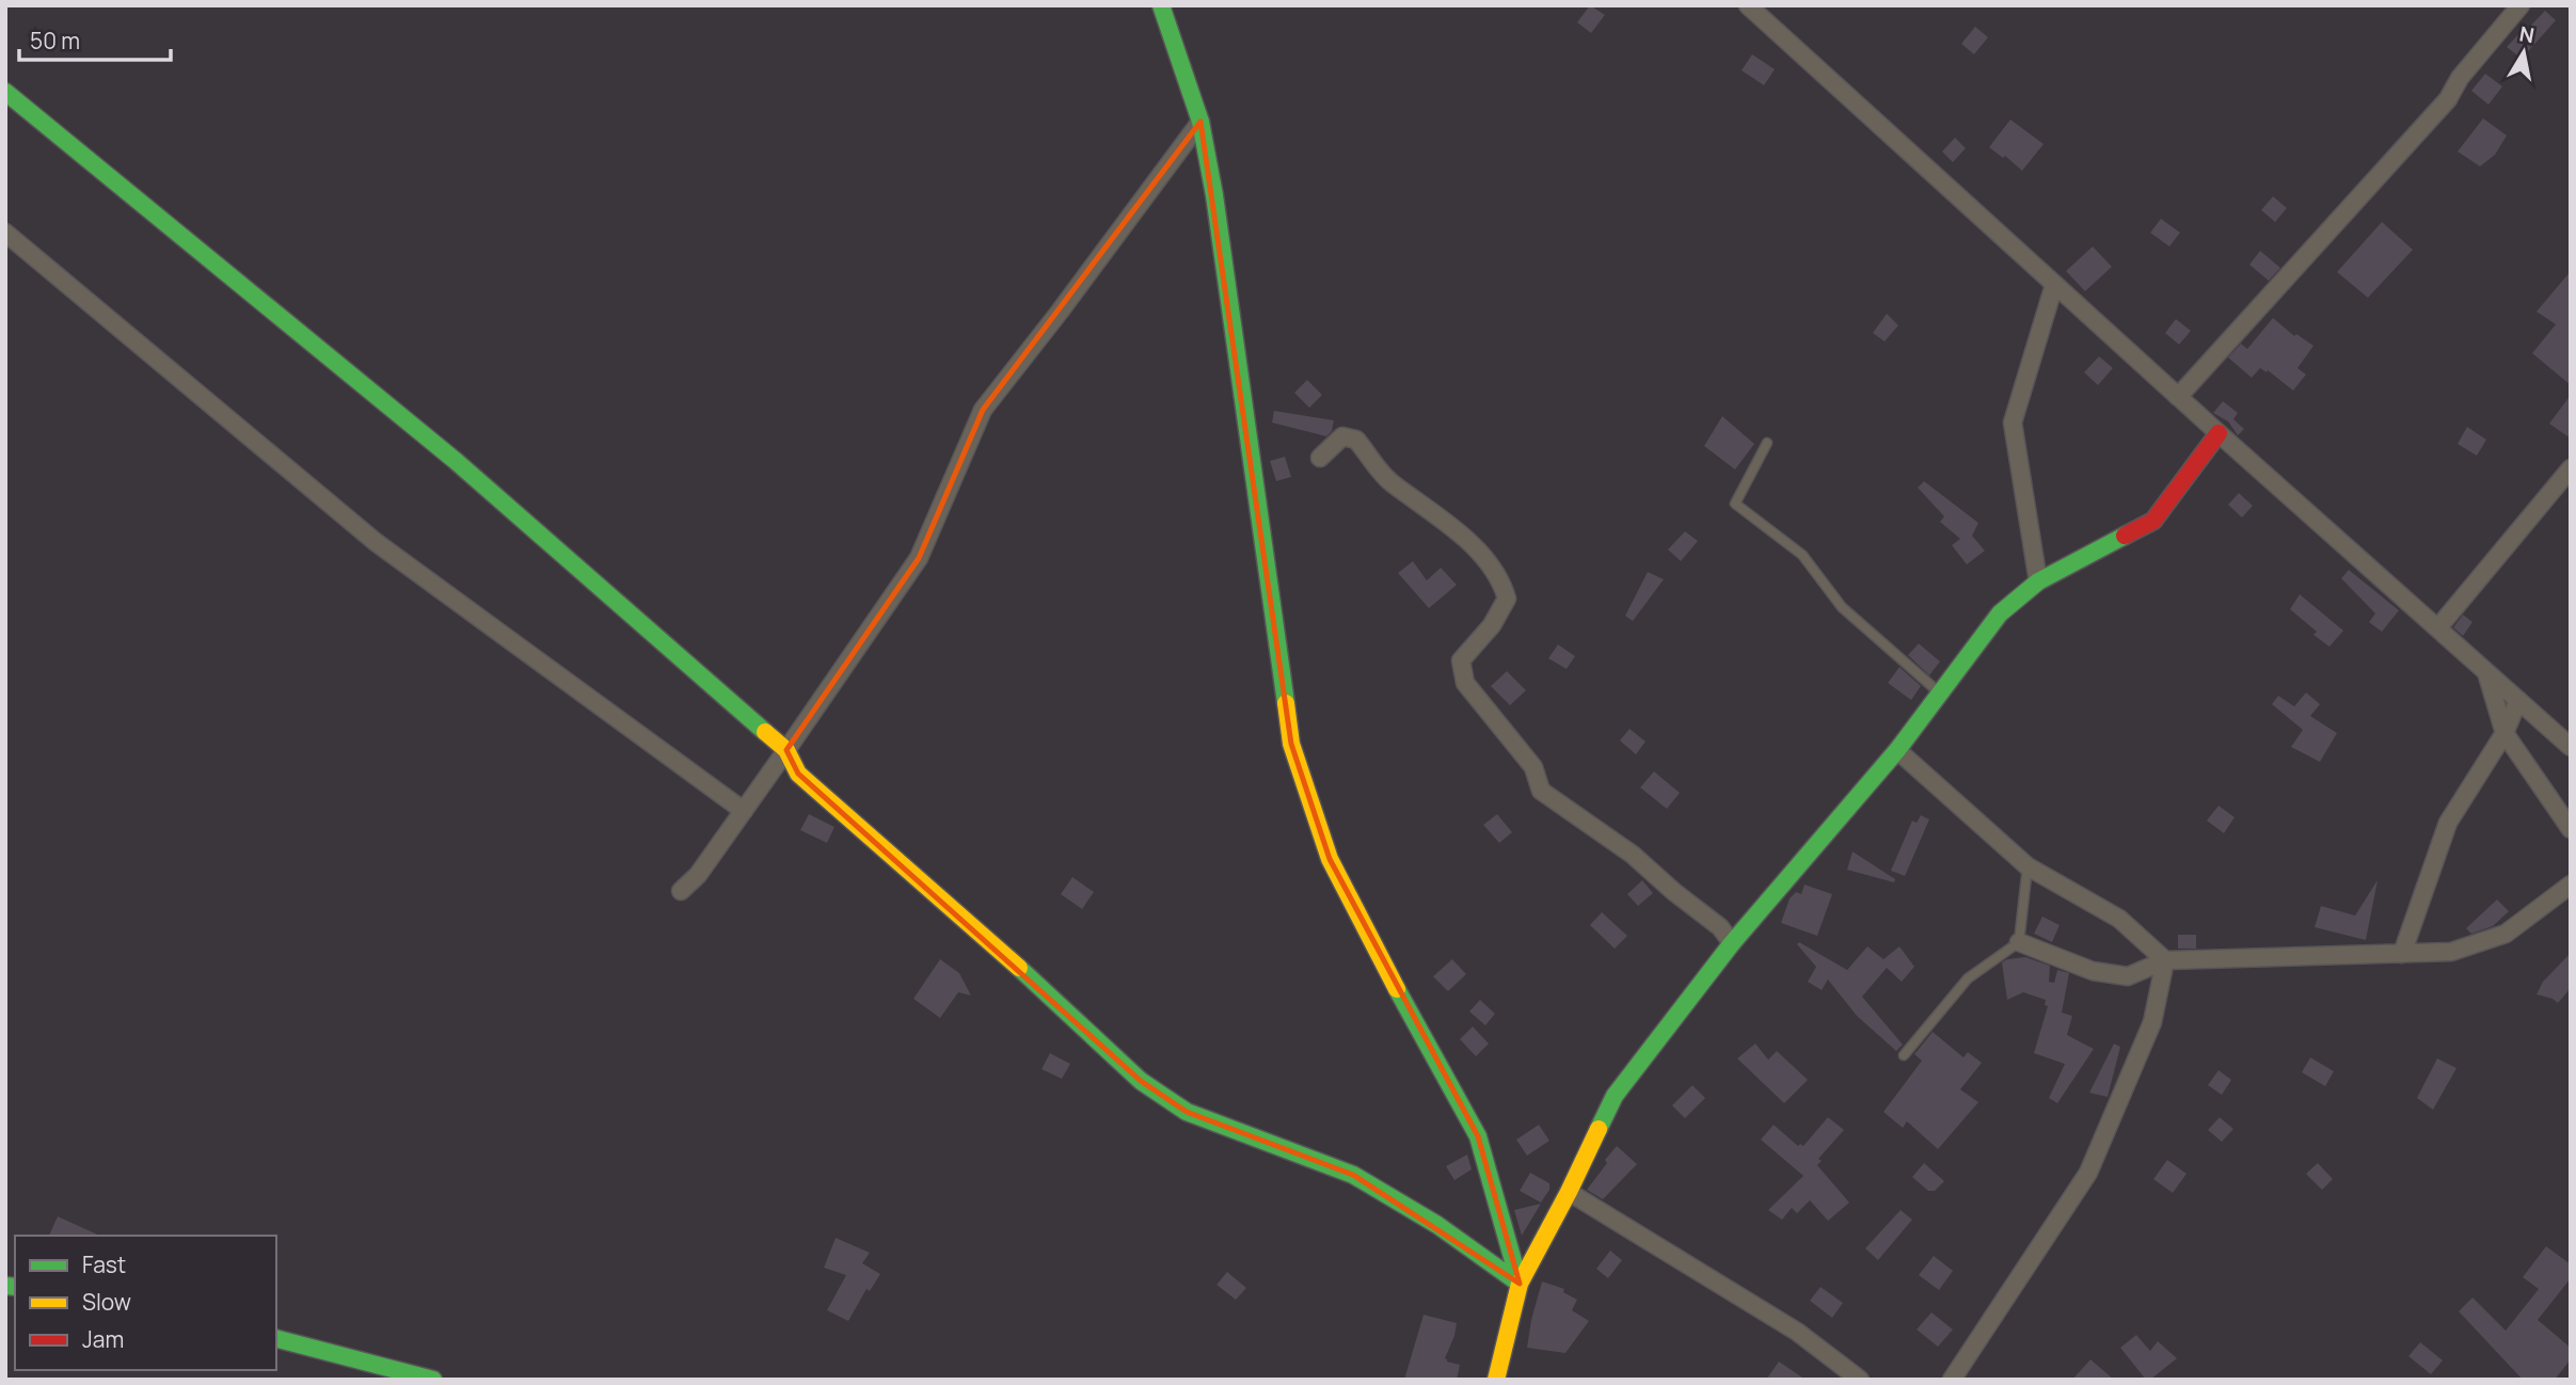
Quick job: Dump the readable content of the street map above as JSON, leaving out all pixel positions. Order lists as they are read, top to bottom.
{
  "legend": ["Fast", "Slow", "Jam"],
  "scale_bar": "50 m",
  "north": "top"
}
